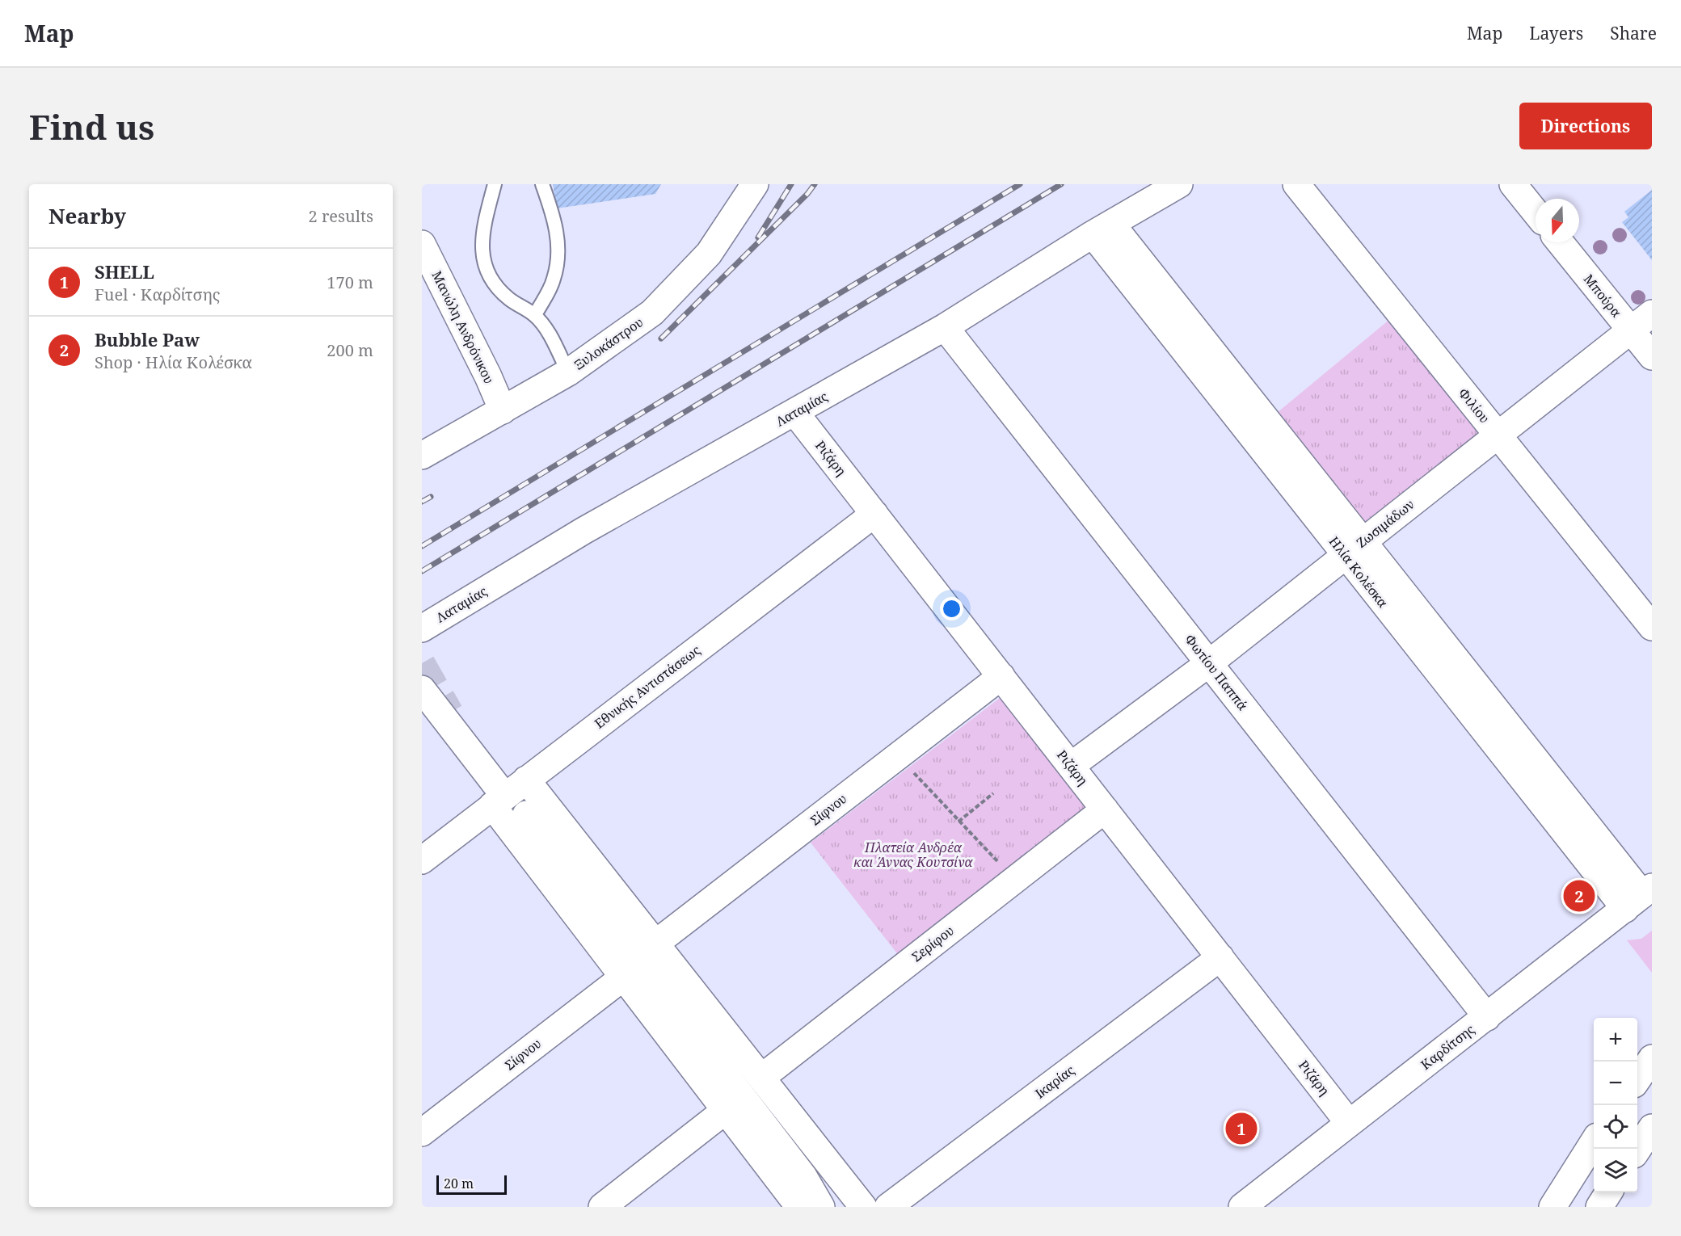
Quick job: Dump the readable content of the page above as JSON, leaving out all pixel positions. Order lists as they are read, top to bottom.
{
  "streets": {
    "street": [
      "Μπούρα",
      "Μανώλη Ανδρόνικου",
      "Ξυλοκάστρου",
      "Φιλίου",
      "Λαταμίας",
      "Ριζάρη",
      "Ζωσιμάδων",
      "Ηλία Κολέσκα",
      "Φωτίου Παππά",
      "Εθνικής Αντιστάσεως",
      "Σίφνου",
      "Σερίφου",
      "Καρδίτσης",
      "Ικαρίας"
    ]
  },
  "crossings": [
    ["Μπούρα", "Ζωσιμάδων"],
    ["Μανώλη Ανδρόνικου", "Ξυλοκάστρου"],
    ["Φιλίου", "Ζωσιμάδων"],
    ["Λαταμίας", "Ριζάρη"],
    ["Λαταμίας", "Ηλία Κολέσκα"],
    ["Λαταμίας", "Φωτίου Παππά"],
    ["Ριζάρη", "Ζωσιμάδων"],
    ["Ριζάρη", "Εθνικής Αντιστάσεως"],
    ["Ριζάρη", "Σίφνου"],
    ["Ριζάρη", "Σερίφου"],
    ["Ριζάρη", "Καρδίτσης"],
    ["Ριζάρη", "Ικαρίας"],
    ["Ζωσιμάδων", "Ηλία Κολέσκα"],
    ["Ζωσιμάδων", "Φωτίου Παππά"],
    ["Ηλία Κολέσκα", "Καρδίτσης"],
    ["Φωτίου Παππά", "Καρδίτσης"]
  ],
  "parks": ["Πλατεία Ανδρέα και Άννας Κουτσίνα"],
  "scale_bar": "20 m",
  "north": "bottom",
  "page": {
    "header": "Map",
    "nav": ["Map", "Layers", "Share"],
    "buttons": "Directions",
    "title": "Find us",
    "heading": ["Nearby", "2 results"],
    "list": [
      {
        "mark": "1",
        "name": "SHELL",
        "note": "Fuel · Καρδίτσης",
        "value": "170 m"
      },
      {
        "mark": "2",
        "name": "Bubble Paw",
        "note": "Shop · Ηλία Κολέσκα",
        "value": "200 m"
      }
    ],
    "pins": ["2", "1"],
    "map_buttons": ["+", "−"],
    "scale": "20 m"
  }
}
